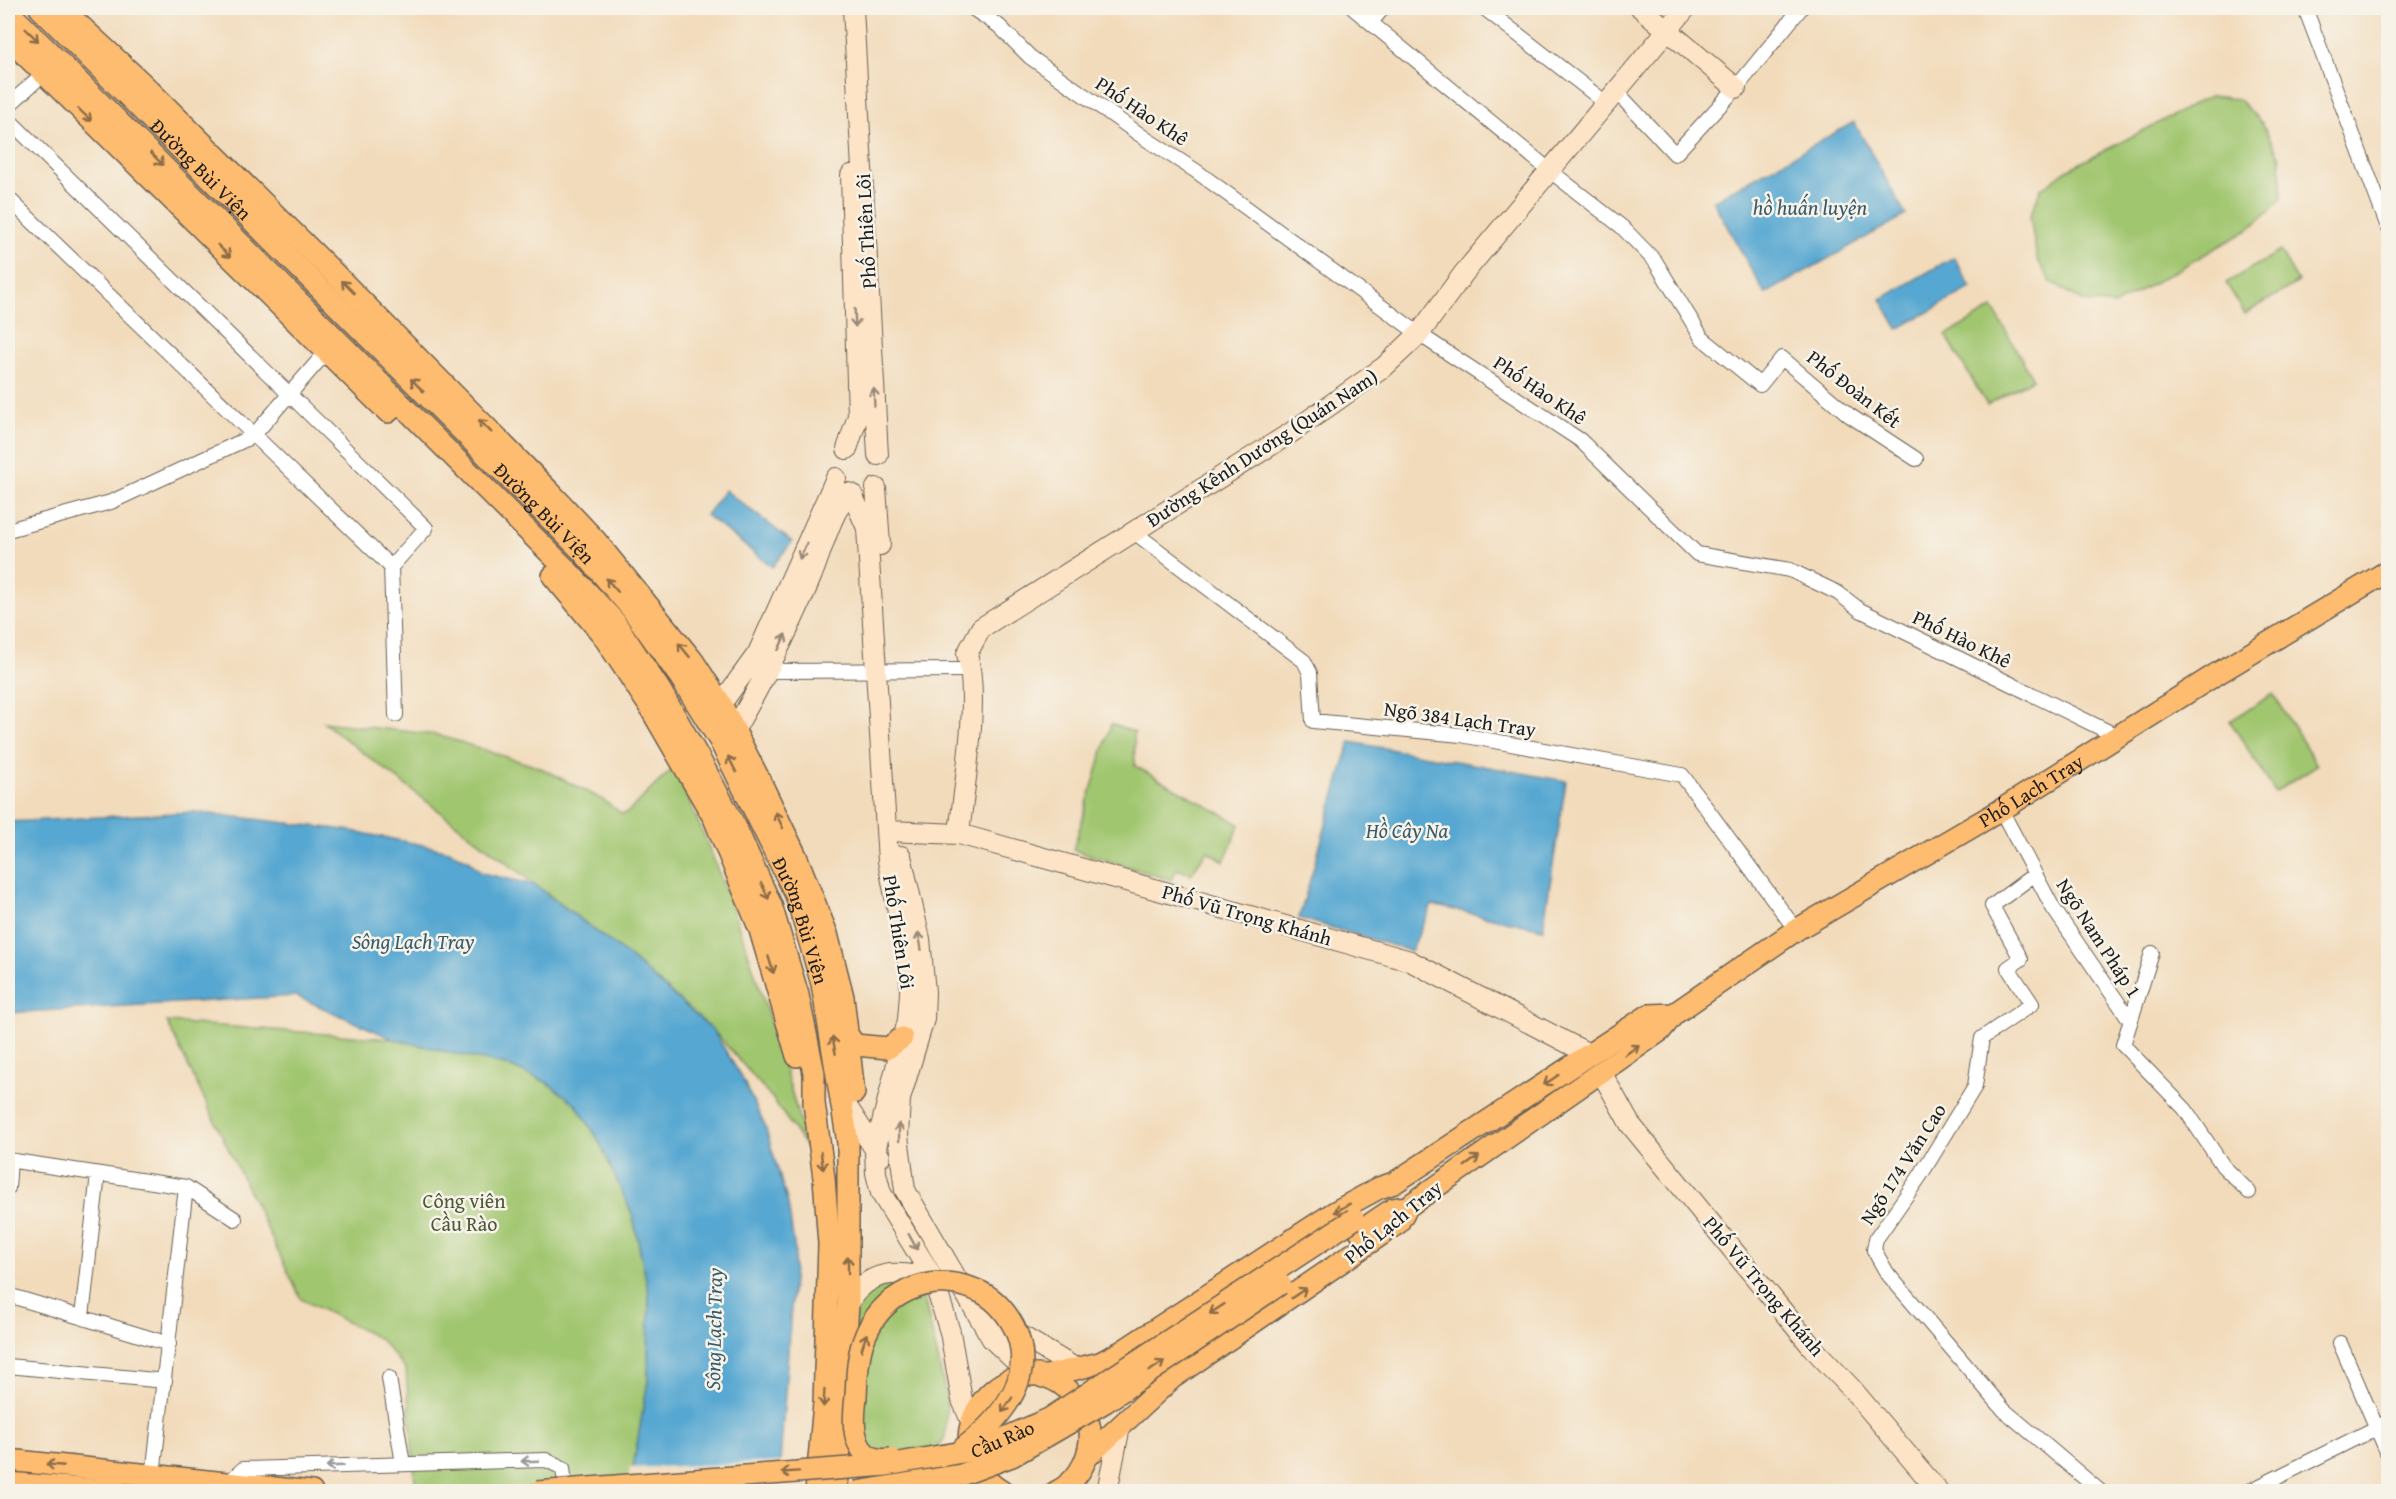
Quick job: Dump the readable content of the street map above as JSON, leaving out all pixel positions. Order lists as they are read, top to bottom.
{
  "streets": {
    "main road": [
      "Đường Bùi Viện",
      "Phố Thiên Lôi",
      "Đường Kênh Dương (Quán Nam)",
      "Phố Lạch Tray",
      "Phố Vũ Trọng Khánh",
      "Cầu Rào"
    ],
    "street": [
      "Phố Hào Khê",
      "Phố Đoàn Kết",
      "Ngõ 384 Lạch Tray",
      "Ngõ Nam Pháp 1",
      "Ngõ 174 Văn Cao"
    ]
  },
  "crossings": [
    ["Phố Hào Khê", "Đường Kênh Dương (Quán Nam)"],
    ["Phố Hào Khê", "Phố Lạch Tray"],
    ["Phố Thiên Lôi", "Phố Lạch Tray"],
    ["Phố Thiên Lôi", "Phố Vũ Trọng Khánh"],
    ["Phố Đoàn Kết", "Đường Kênh Dương (Quán Nam)"],
    ["Đường Kênh Dương (Quán Nam)", "Ngõ 384 Lạch Tray"],
    ["Đường Kênh Dương (Quán Nam)", "Phố Vũ Trọng Khánh"],
    ["Ngõ 384 Lạch Tray", "Phố Lạch Tray"],
    ["Phố Lạch Tray", "Phố Vũ Trọng Khánh"],
    ["Phố Lạch Tray", "Ngõ Nam Pháp 1"],
    ["Phố Lạch Tray", "Cầu Rào"],
    ["Ngõ Nam Pháp 1", "Ngõ 174 Văn Cao"]
  ],
  "water": ["hồ huấn luyện", "Hồ Cây Na", "Sông Lạch Tray"],
  "parks": ["Công viên Cầu Rào"]
}
